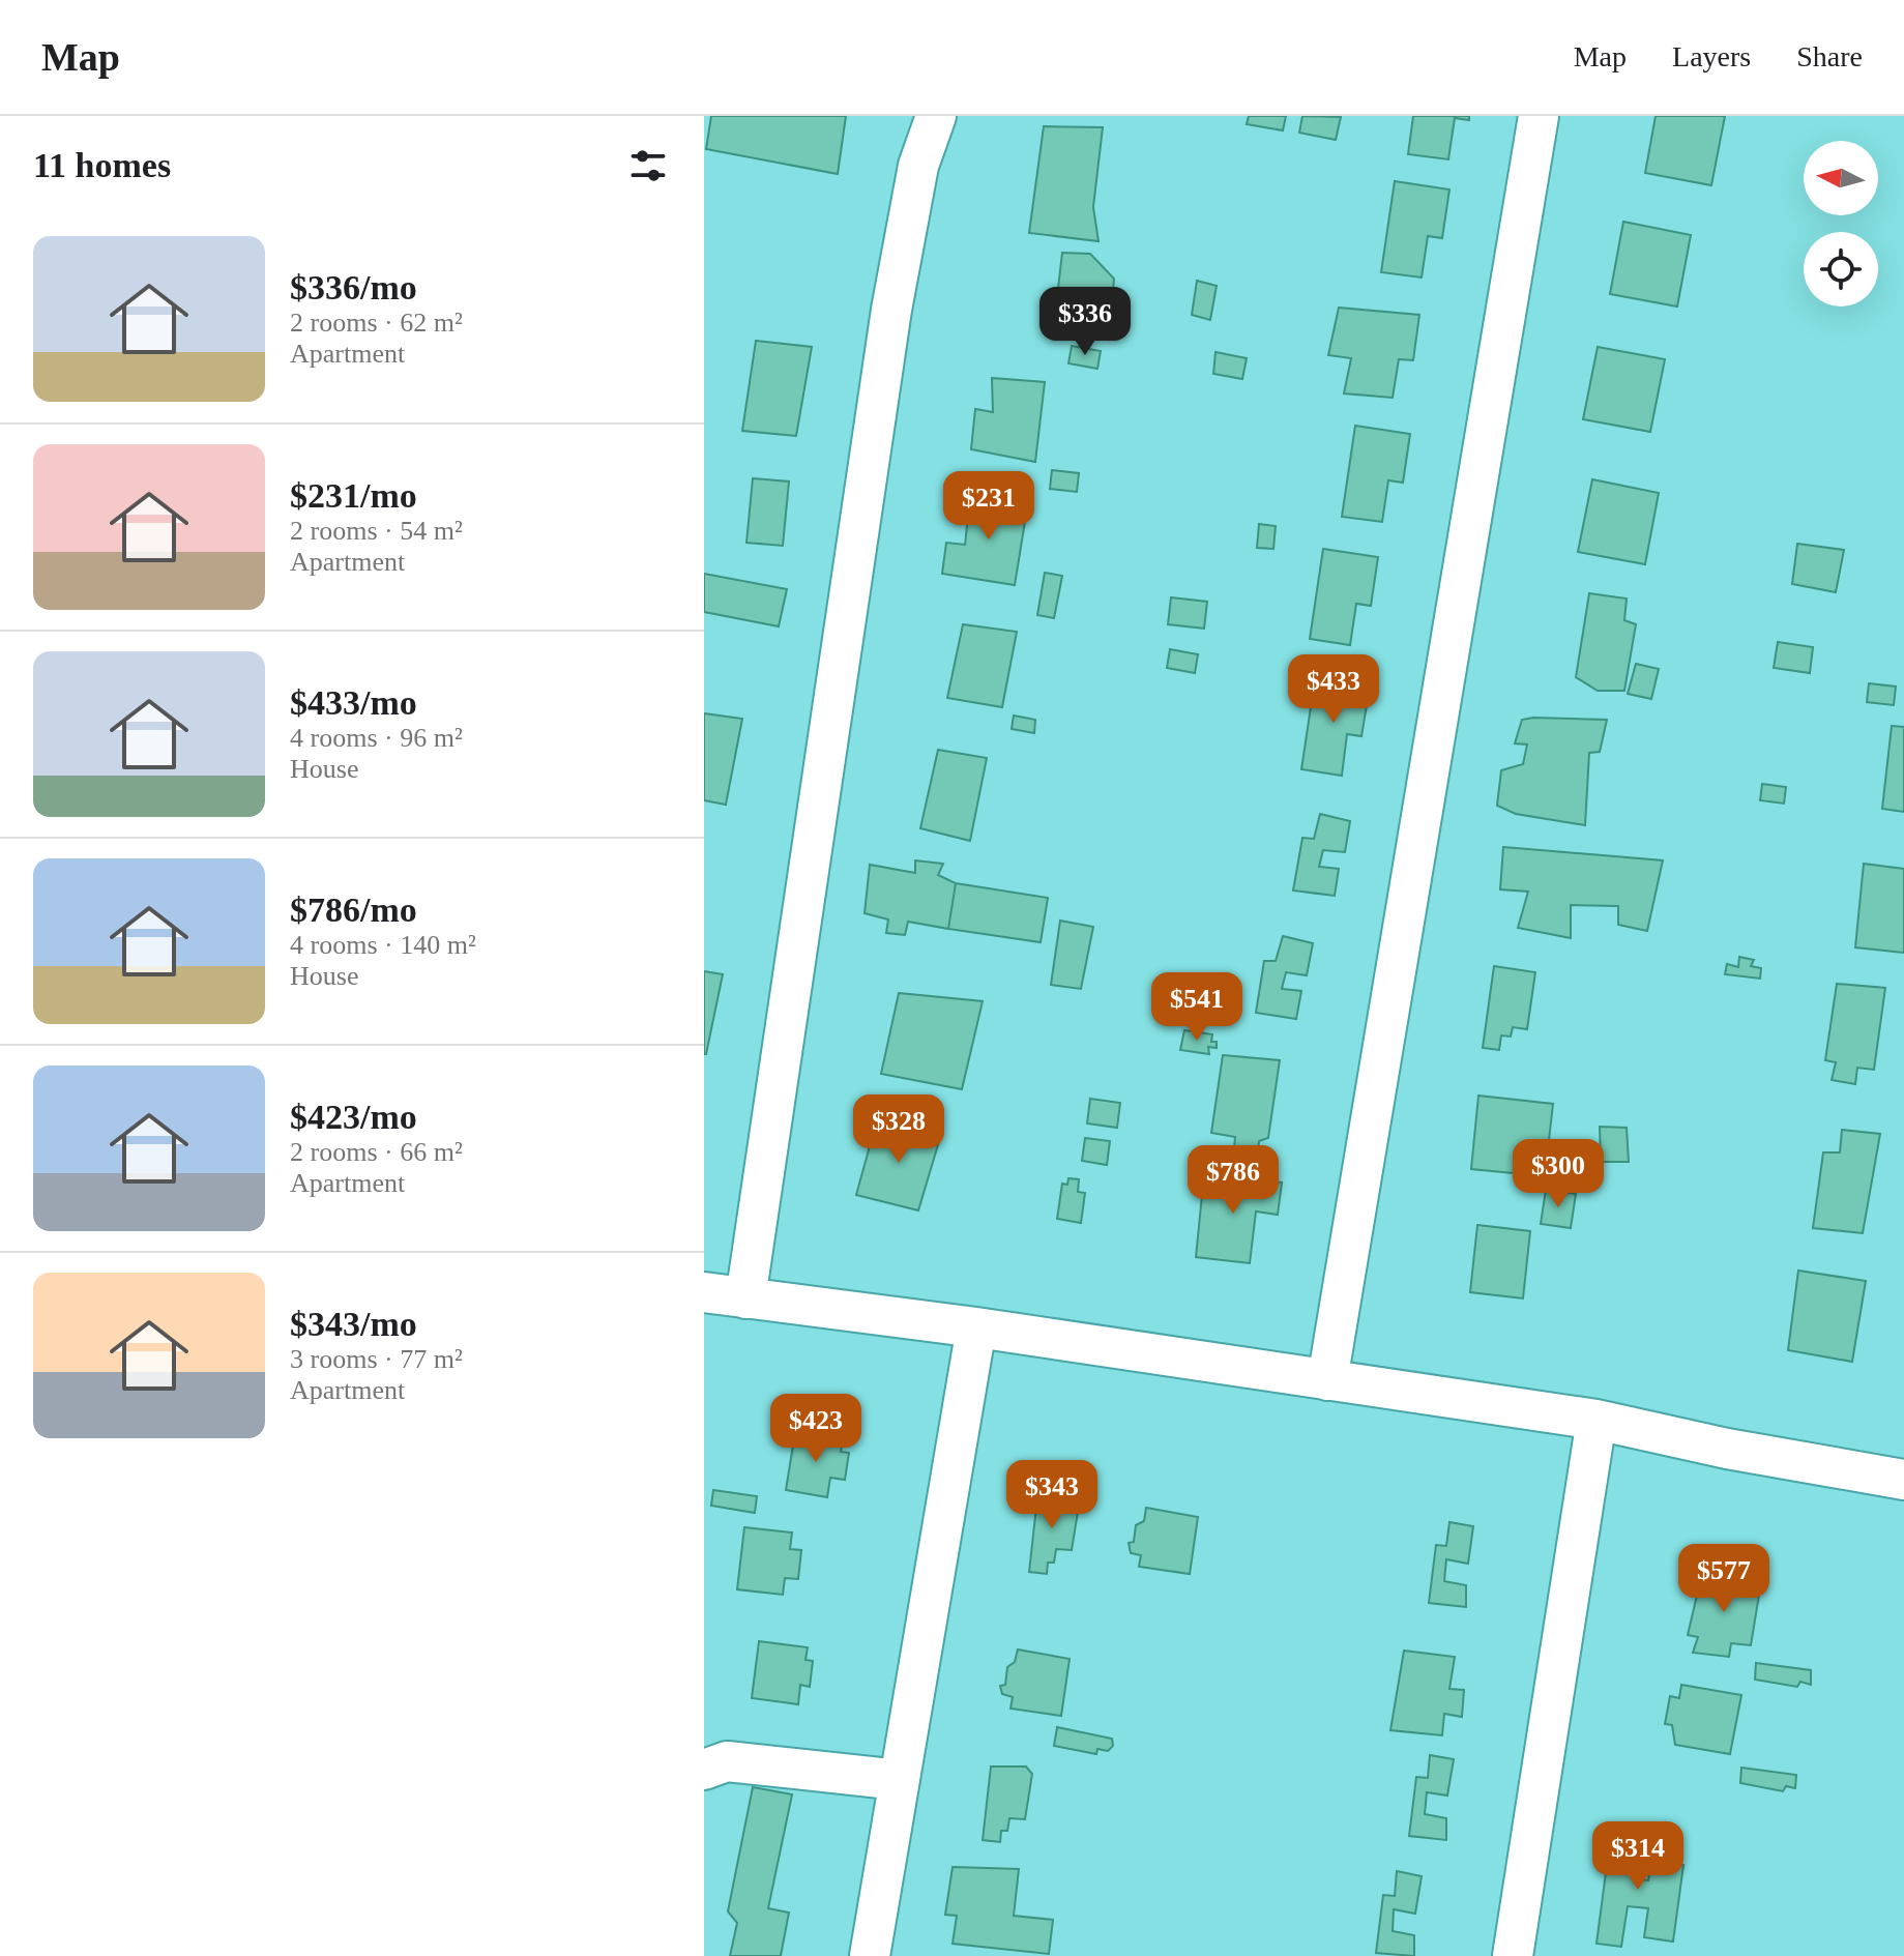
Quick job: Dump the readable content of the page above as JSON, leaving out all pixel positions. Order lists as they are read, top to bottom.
{
  "north": "left",
  "page": {
    "header": "Map",
    "nav": ["Map", "Layers", "Share"],
    "heading": "11 homes",
    "list": [
      {
        "name": "$336/mo",
        "note": "2 rooms · 62 m² · Apartment"
      },
      {
        "name": "$231/mo",
        "note": "2 rooms · 54 m² · Apartment"
      },
      {
        "name": "$433/mo",
        "note": "4 rooms · 96 m² · House"
      },
      {
        "name": "$786/mo",
        "note": "4 rooms · 140 m² · House"
      },
      {
        "name": "$423/mo",
        "note": "2 rooms · 66 m² · Apartment"
      },
      {
        "name": "$343/mo",
        "note": "3 rooms · 77 m² · Apartment"
      }
    ],
    "price": [
      "$336",
      "$231",
      "$433",
      "$541",
      "$328",
      "$300",
      "$786",
      "$423",
      "$343",
      "$577",
      "$314"
    ]
  }
}
